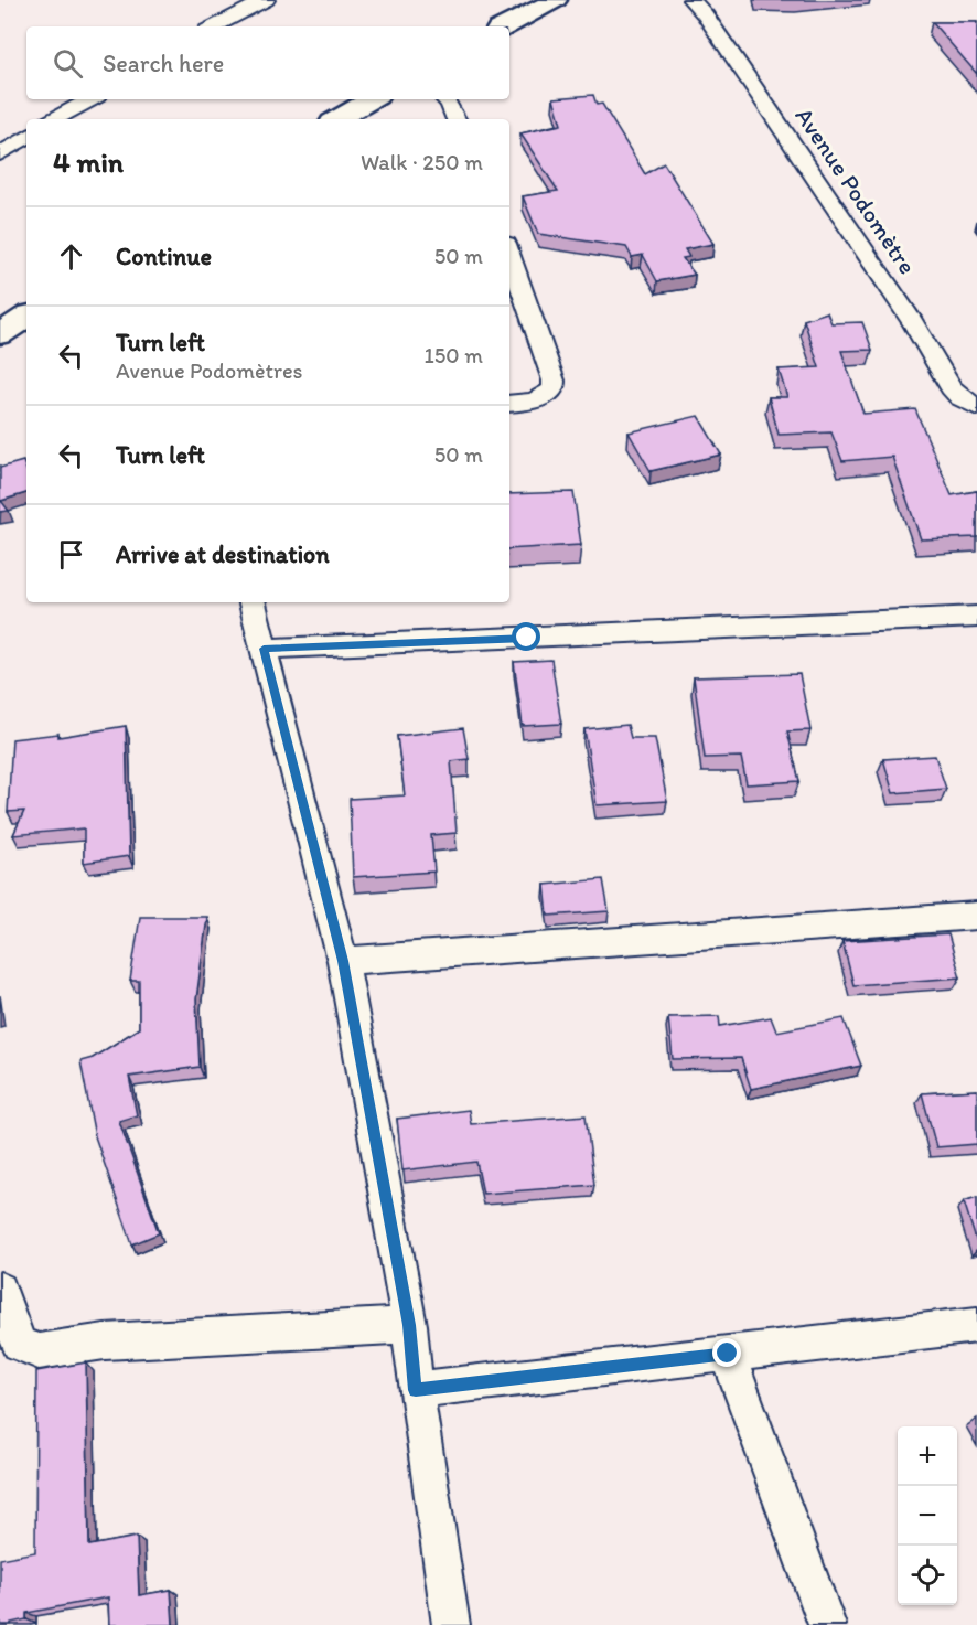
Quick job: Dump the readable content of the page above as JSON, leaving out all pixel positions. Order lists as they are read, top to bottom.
{
  "streets": {
    "street": ["Avenue Podomètre"]
  },
  "page": {
    "search": "Search here",
    "heading": ["4 min", "Walk · 250 m"],
    "list": [
      ["Continue", "50 m"],
      ["Turn left", "Avenue Podomètres", "150 m"],
      ["Turn left", "50 m"],
      "Arrive at destination"
    ],
    "map_buttons": ["+", "−"]
  }
}
